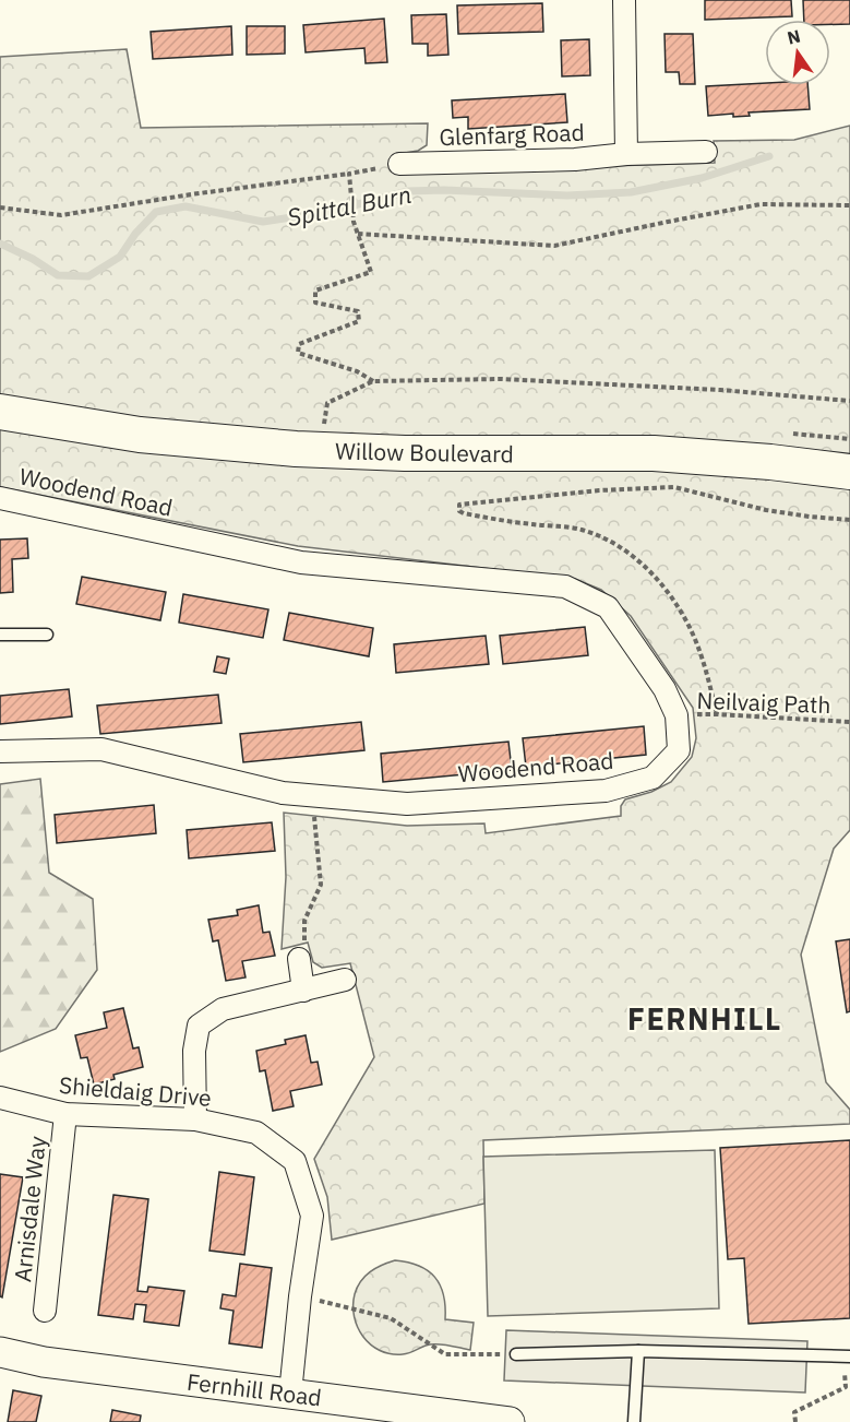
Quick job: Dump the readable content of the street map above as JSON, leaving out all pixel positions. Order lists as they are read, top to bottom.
{
  "streets": {
    "main road": ["Willow Boulevard"],
    "street": [
      "Glenfarg Road",
      "Woodend Road",
      "Shieldaig Drive",
      "Arnisdale Way",
      "Fernhill Road"
    ],
    "path": ["Neilvaig Path"]
  },
  "crossings": [
    ["Woodend Road", "Neilvaig Path"],
    ["Shieldaig Drive", "Arnisdale Way"],
    ["Shieldaig Drive", "Fernhill Road"]
  ],
  "districts": ["FERNHILL"],
  "water": ["Spittal Burn"],
  "north": "top"
}
